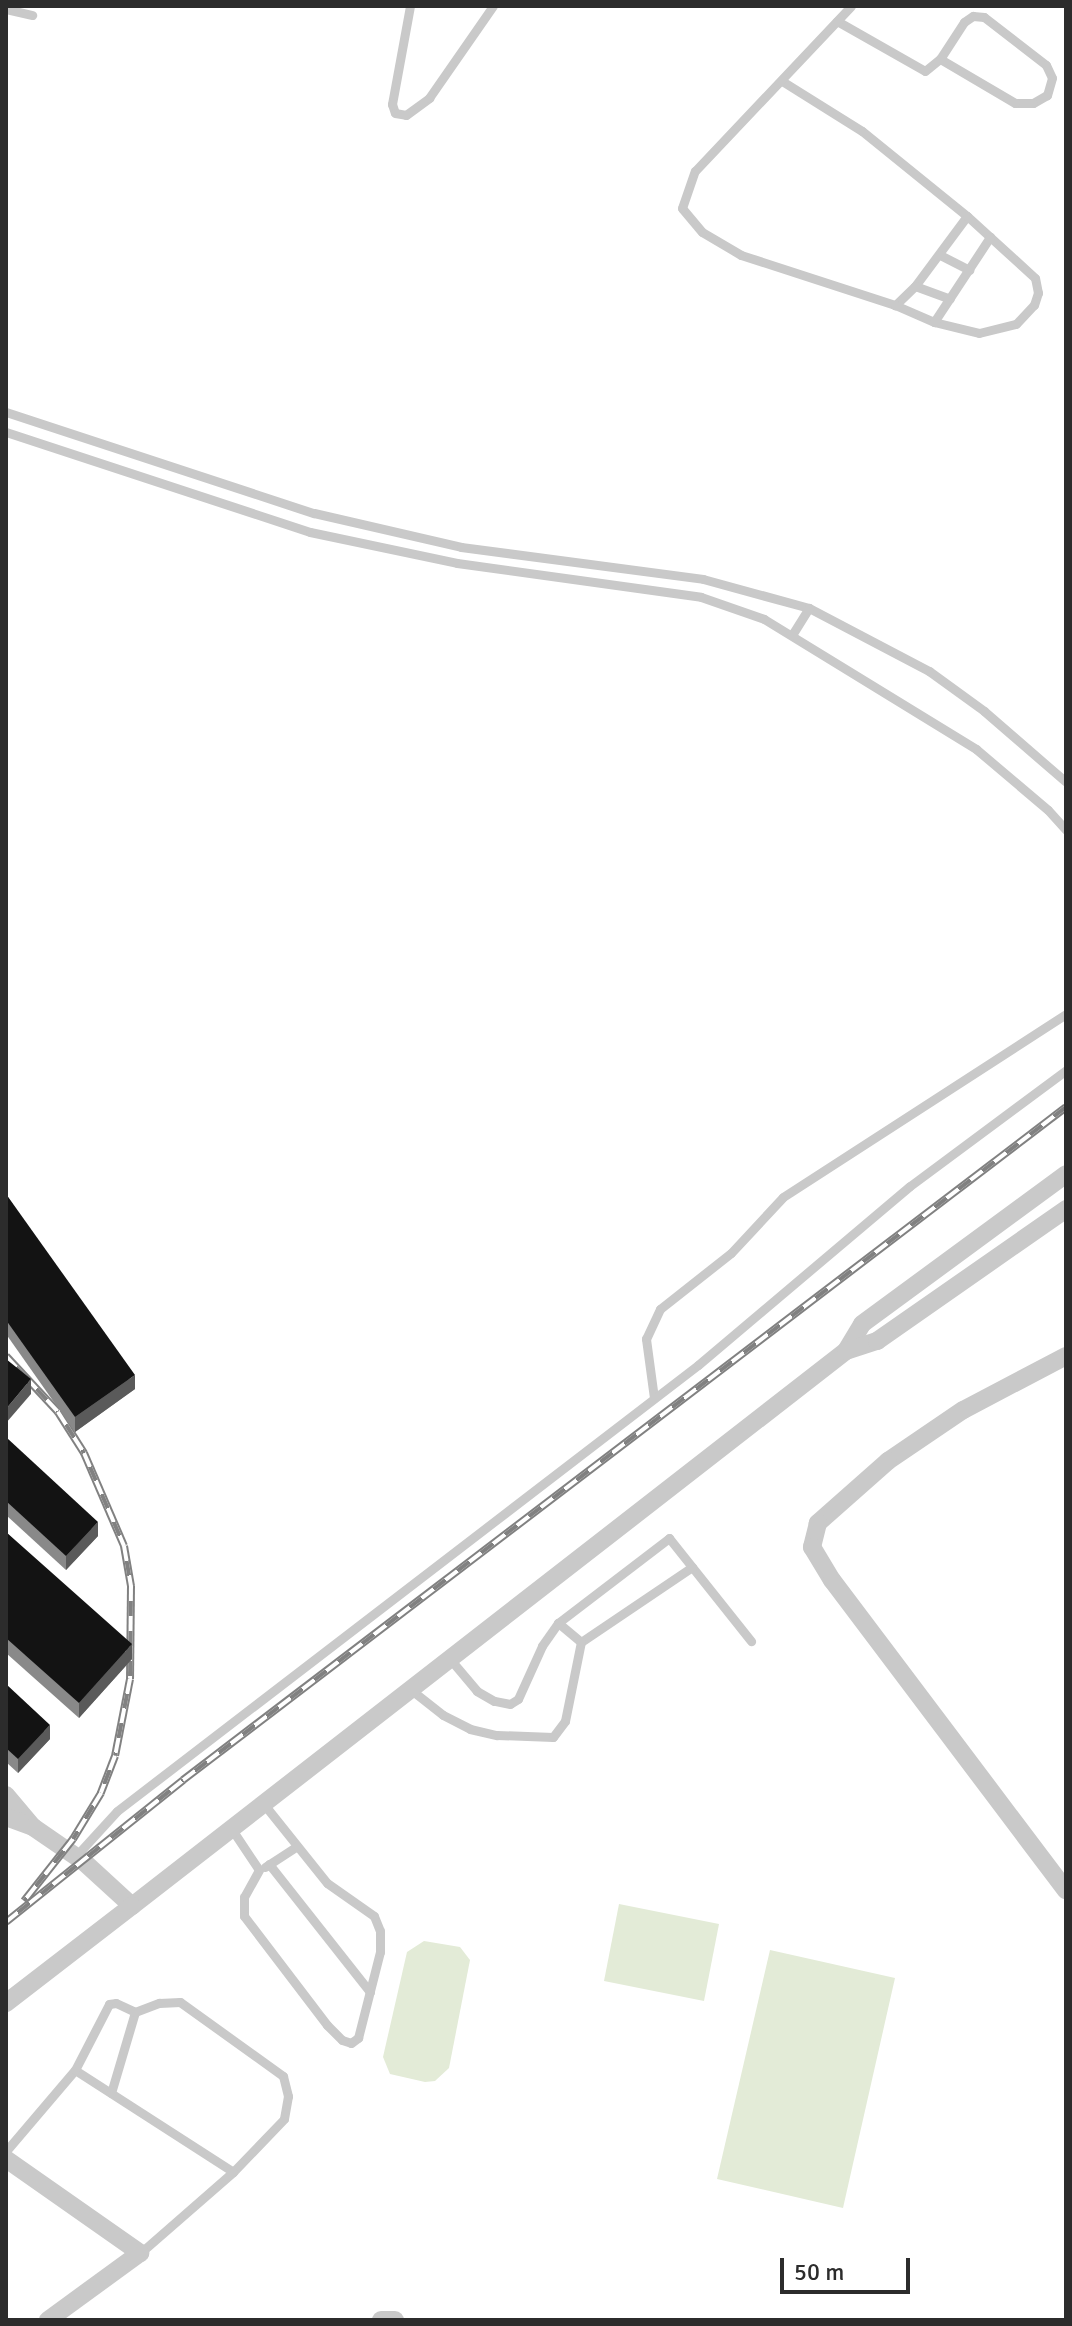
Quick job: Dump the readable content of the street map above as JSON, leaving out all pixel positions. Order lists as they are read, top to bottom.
{
  "scale_bar": "50 m"
}
